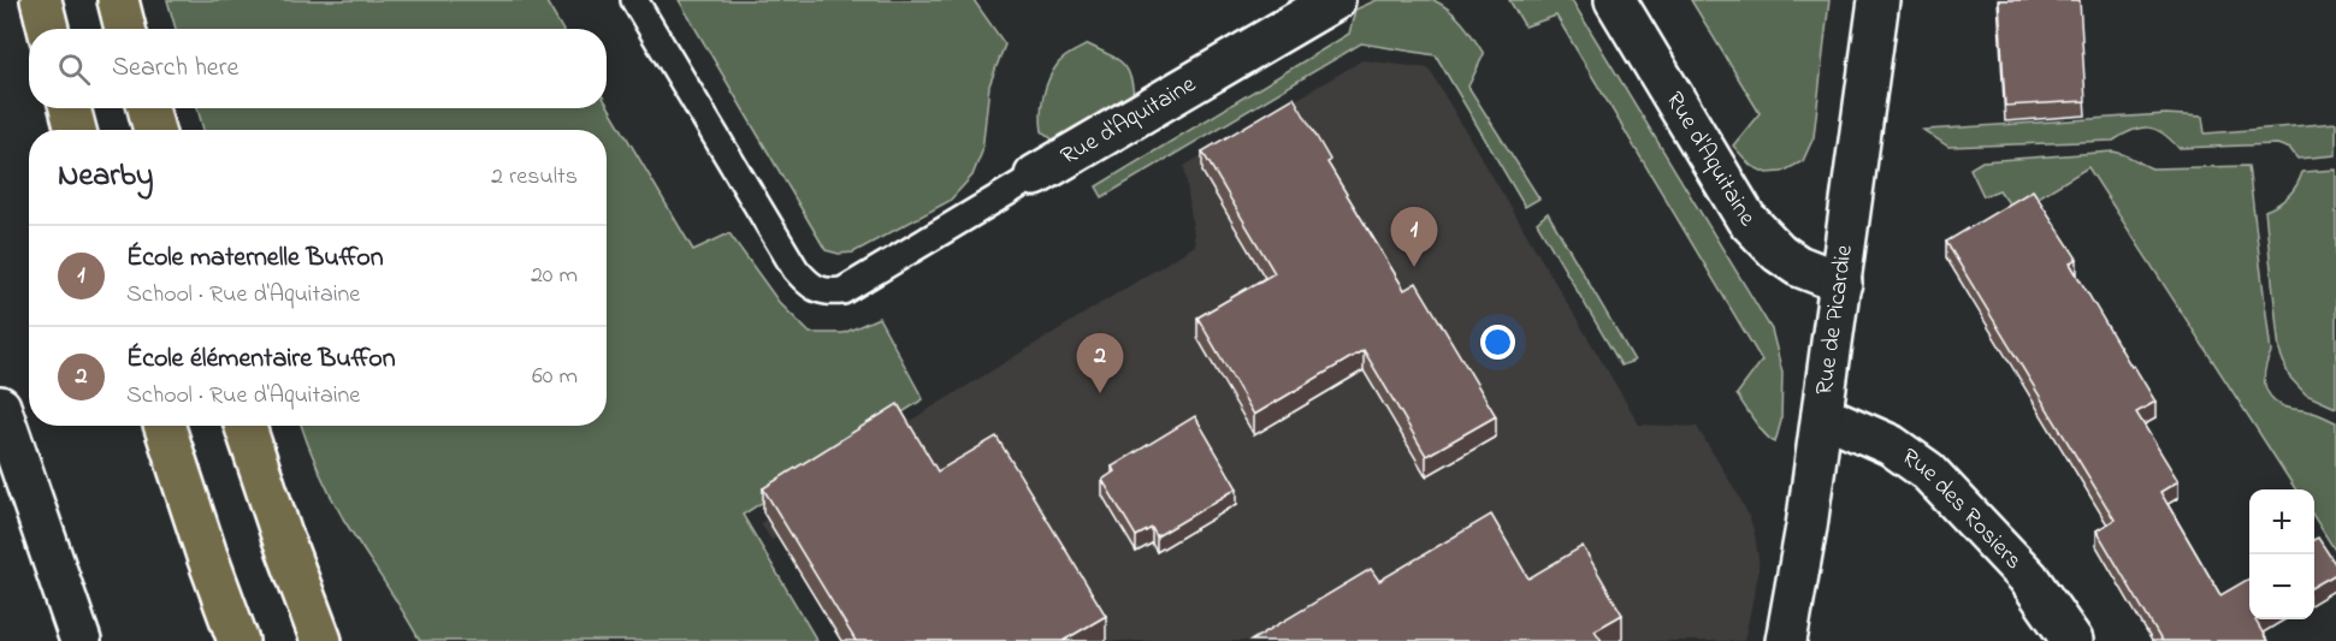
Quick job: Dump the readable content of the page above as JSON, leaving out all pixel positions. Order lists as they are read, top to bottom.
{
  "streets": {
    "street": ["Rue d'Aquitaine", "Rue de Picardie", "Rue des Rosiers"]
  },
  "crossings": [
    ["Rue d'Aquitaine", "Rue de Picardie"],
    ["Rue de Picardie", "Rue des Rosiers"]
  ],
  "page": {
    "search": "Search here",
    "heading": ["Nearby", "2 results"],
    "pins": ["1", "2"],
    "list": [
      {
        "mark": "1",
        "name": "École maternelle Buffon",
        "note": "School · Rue d'Aquitaine",
        "value": "20 m"
      },
      {
        "mark": "2",
        "name": "École élémentaire Buffon",
        "note": "School · Rue d'Aquitaine",
        "value": "60 m"
      }
    ],
    "map_buttons": ["+", "−"]
  }
}
